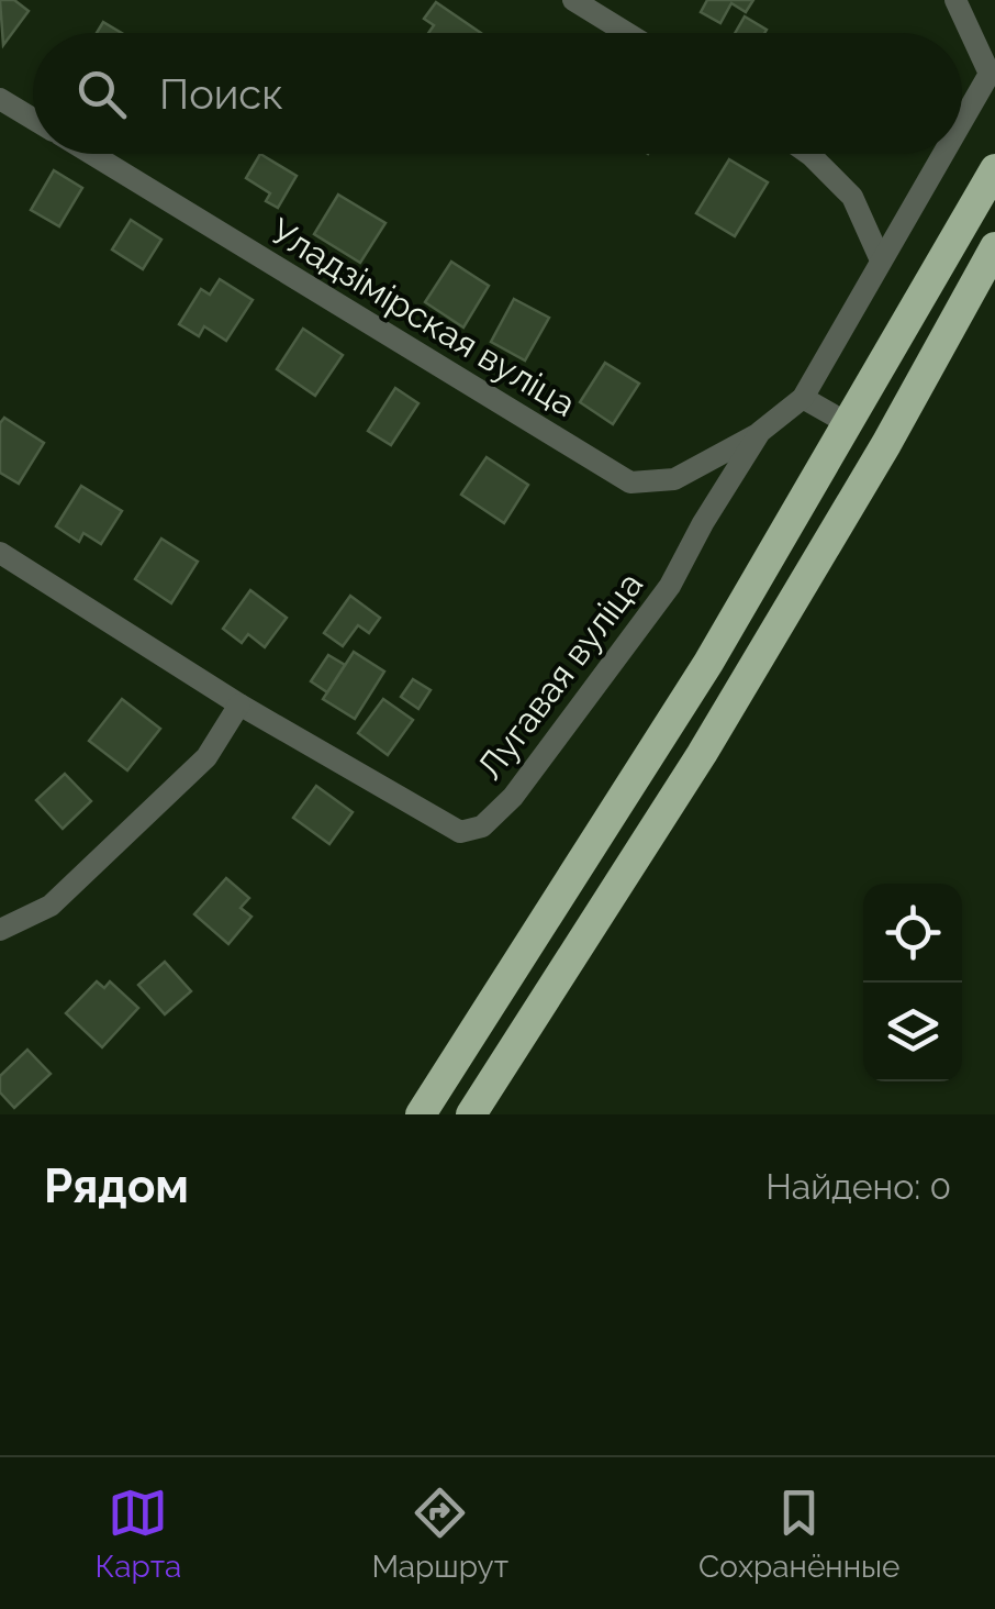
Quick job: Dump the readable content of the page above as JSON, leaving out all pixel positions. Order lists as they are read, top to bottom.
{
  "streets": {
    "street": ["Уладзімірская вуліца", "Лугавая вуліца"]
  },
  "crossings": [
    ["Уладзімірская вуліца", "Лугавая вуліца"]
  ],
  "page": {
    "search": "Поиск",
    "heading": ["Рядом", "Найдено: 0"],
    "nav": ["Карта", "Маршрут", "Сохранённые"]
  }
}
